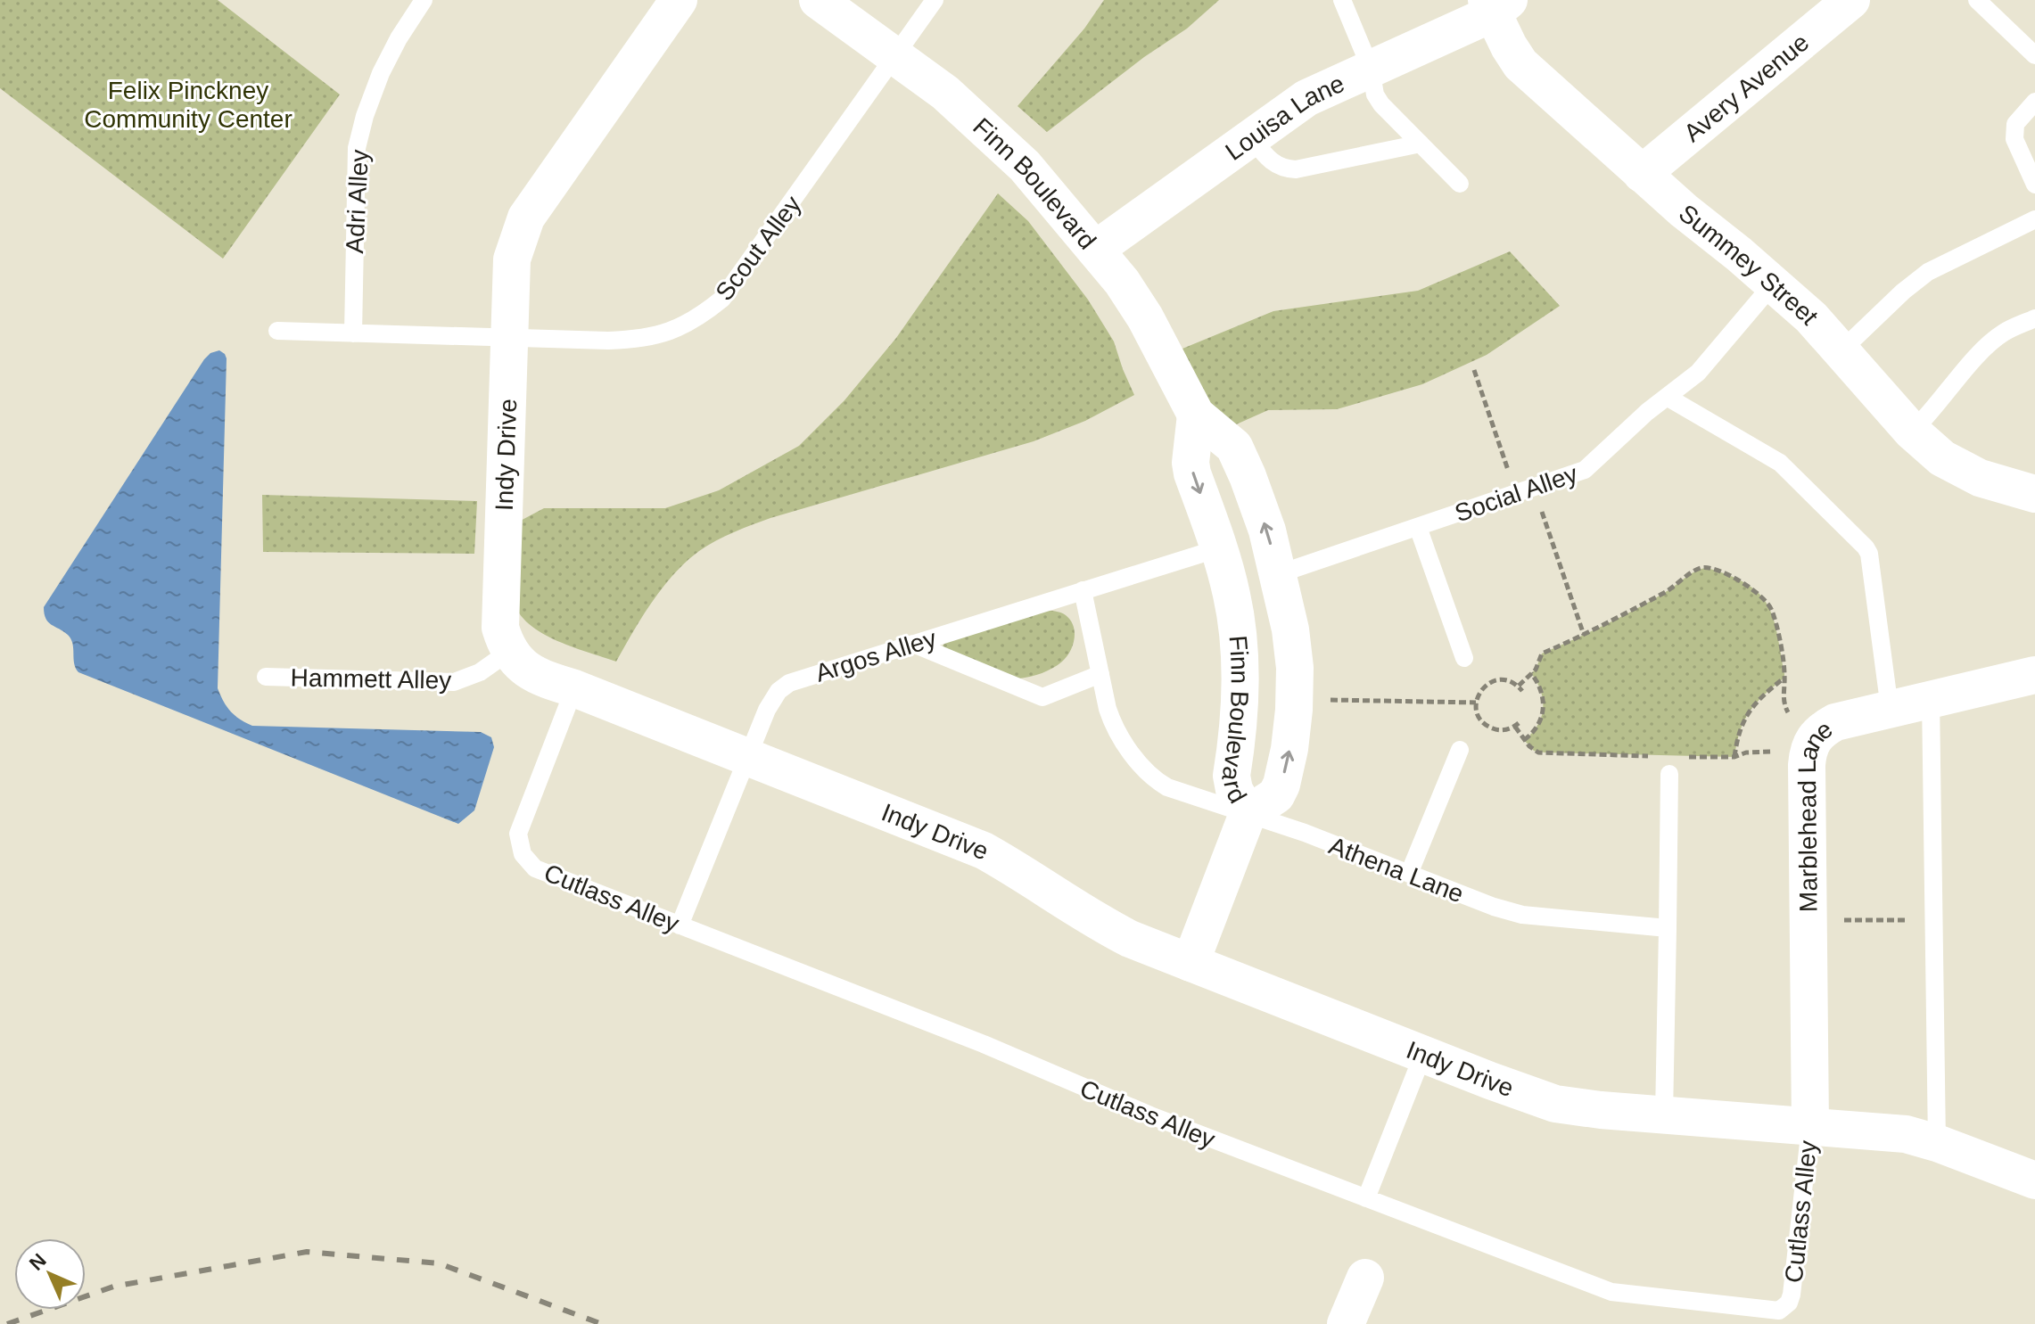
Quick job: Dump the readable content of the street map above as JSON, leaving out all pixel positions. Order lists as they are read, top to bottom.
{
  "streets": {
    "street": [
      "Avery Avenue",
      "Louisa Lane",
      "Finn Boulevard",
      "Summey Street",
      "Indy Drive",
      "Marblehead Lane"
    ],
    "lane": [
      "Adri Alley",
      "Scout Alley",
      "Social Alley",
      "Argos Alley",
      "Hammett Alley",
      "Athena Lane",
      "Cutlass Alley"
    ]
  },
  "crossings": [
    ["Avery Avenue", "Summey Street"],
    ["Louisa Lane", "Finn Boulevard"],
    ["Louisa Lane", "Summey Street"],
    ["Finn Boulevard", "Scout Alley"],
    ["Finn Boulevard", "Indy Drive"],
    ["Finn Boulevard", "Social Alley"],
    ["Finn Boulevard", "Argos Alley"],
    ["Finn Boulevard", "Athena Lane"],
    ["Adri Alley", "Scout Alley"],
    ["Scout Alley", "Indy Drive"],
    ["Summey Street", "Social Alley"],
    ["Indy Drive", "Argos Alley"],
    ["Indy Drive", "Hammett Alley"],
    ["Indy Drive", "Marblehead Lane"],
    ["Indy Drive", "Cutlass Alley"],
    ["Argos Alley", "Athena Lane"],
    ["Argos Alley", "Cutlass Alley"],
    ["Marblehead Lane", "Cutlass Alley"]
  ],
  "parks": ["Felix Pinckney Community Center"],
  "north": "top left"
}
